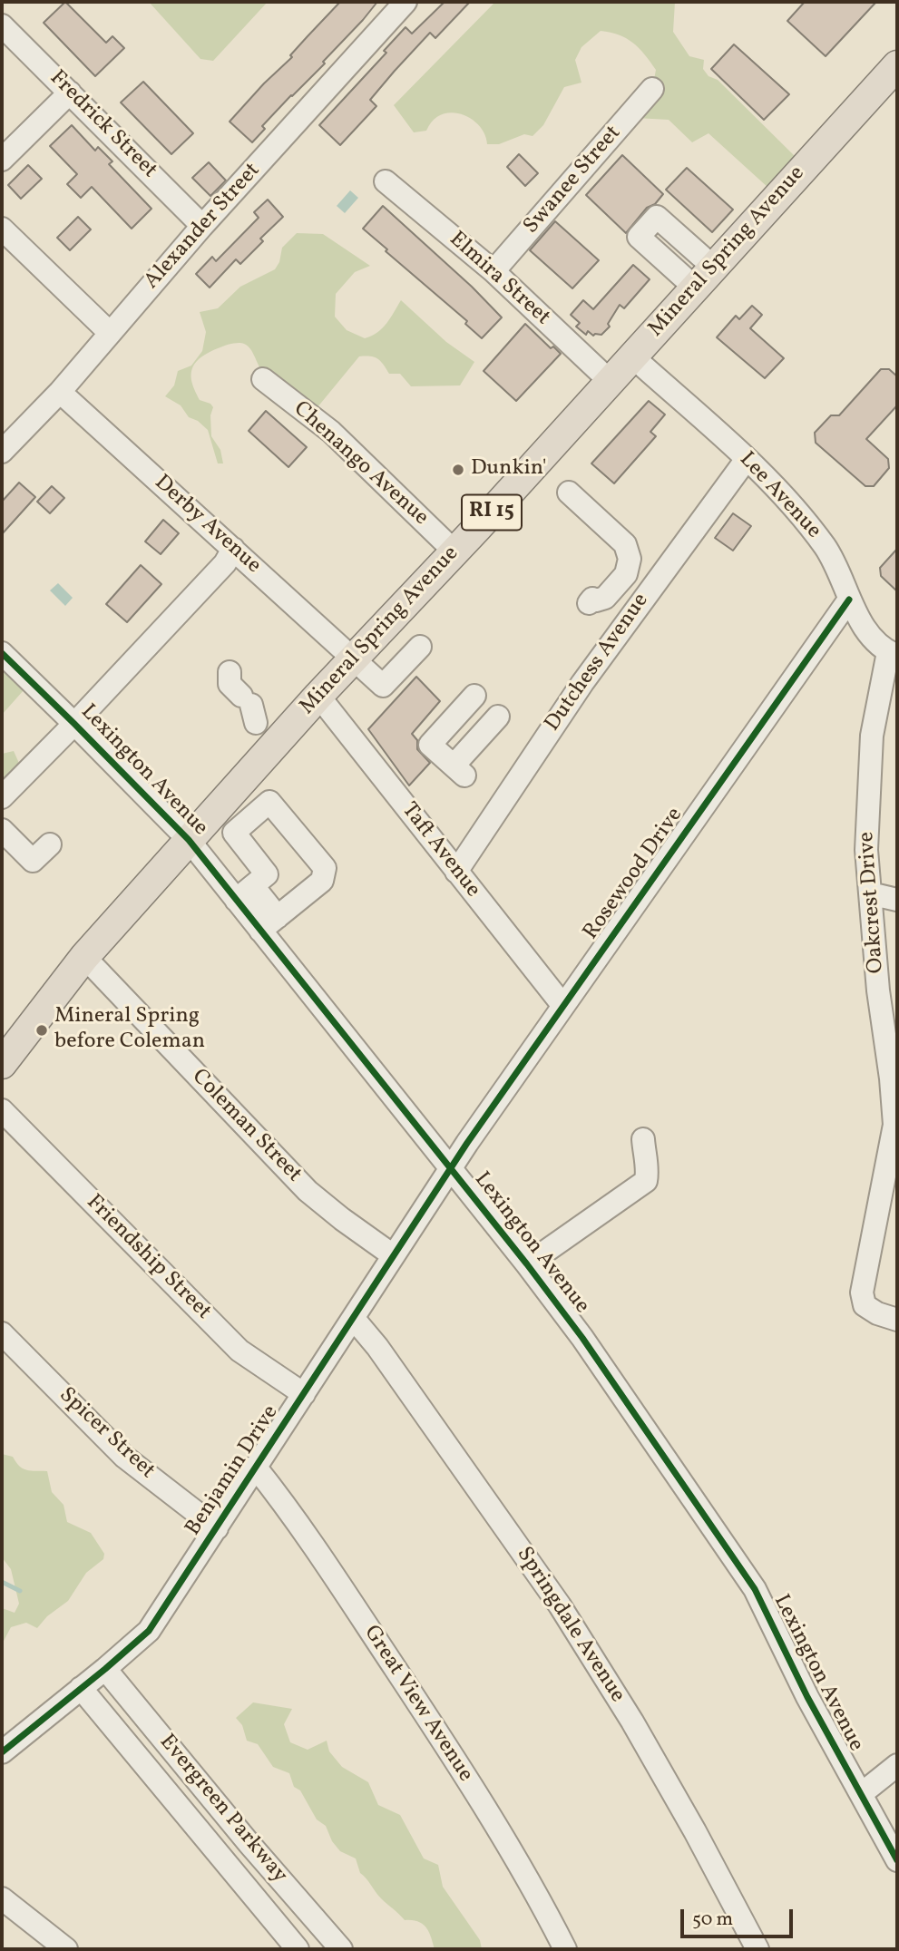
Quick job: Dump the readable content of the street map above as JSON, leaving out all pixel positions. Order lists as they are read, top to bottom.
{
  "streets": {
    "main road": ["Mineral Spring Avenue", "RI 15"],
    "street": [
      "Fredrick Street",
      "Swanee Street",
      "Alexander Street",
      "Elmira Street",
      "Chenango Avenue",
      "Lee Avenue",
      "Derby Avenue",
      "Dutchess Avenue",
      "Lexington Avenue",
      "Taft Avenue",
      "Rosewood Drive",
      "Oakcrest Drive",
      "Coleman Street",
      "Friendship Street",
      "Spicer Street",
      "Benjamin Drive",
      "Springdale Avenue",
      "Great View Avenue",
      "Evergreen Parkway"
    ]
  },
  "crossings": [
    ["Fredrick Street", "Alexander Street"],
    ["Swanee Street", "Elmira Street"],
    ["Alexander Street", "Derby Avenue"],
    ["Mineral Spring Avenue", "Elmira Street"],
    ["Mineral Spring Avenue", "Chenango Avenue"],
    ["Mineral Spring Avenue", "Lee Avenue"],
    ["Mineral Spring Avenue", "Derby Avenue"],
    ["Mineral Spring Avenue", "Lexington Avenue"],
    ["Mineral Spring Avenue", "Taft Avenue"],
    ["Mineral Spring Avenue", "Coleman Street"],
    ["Lee Avenue", "Dutchess Avenue"],
    ["Lee Avenue", "Rosewood Drive"],
    ["Lee Avenue", "Oakcrest Drive"],
    ["Dutchess Avenue", "Taft Avenue"],
    ["Lexington Avenue", "Rosewood Drive"],
    ["Lexington Avenue", "Benjamin Drive"],
    ["Taft Avenue", "Rosewood Drive"],
    ["Rosewood Drive", "Benjamin Drive"],
    ["Coleman Street", "Benjamin Drive"],
    ["Friendship Street", "Benjamin Drive"],
    ["Spicer Street", "Benjamin Drive"],
    ["Benjamin Drive", "Springdale Avenue"],
    ["Benjamin Drive", "Great View Avenue"],
    ["Benjamin Drive", "Evergreen Parkway"]
  ],
  "places": ["Dunkin'", "Mineral Spring before Coleman"],
  "scale_bar": "50 m"
}
